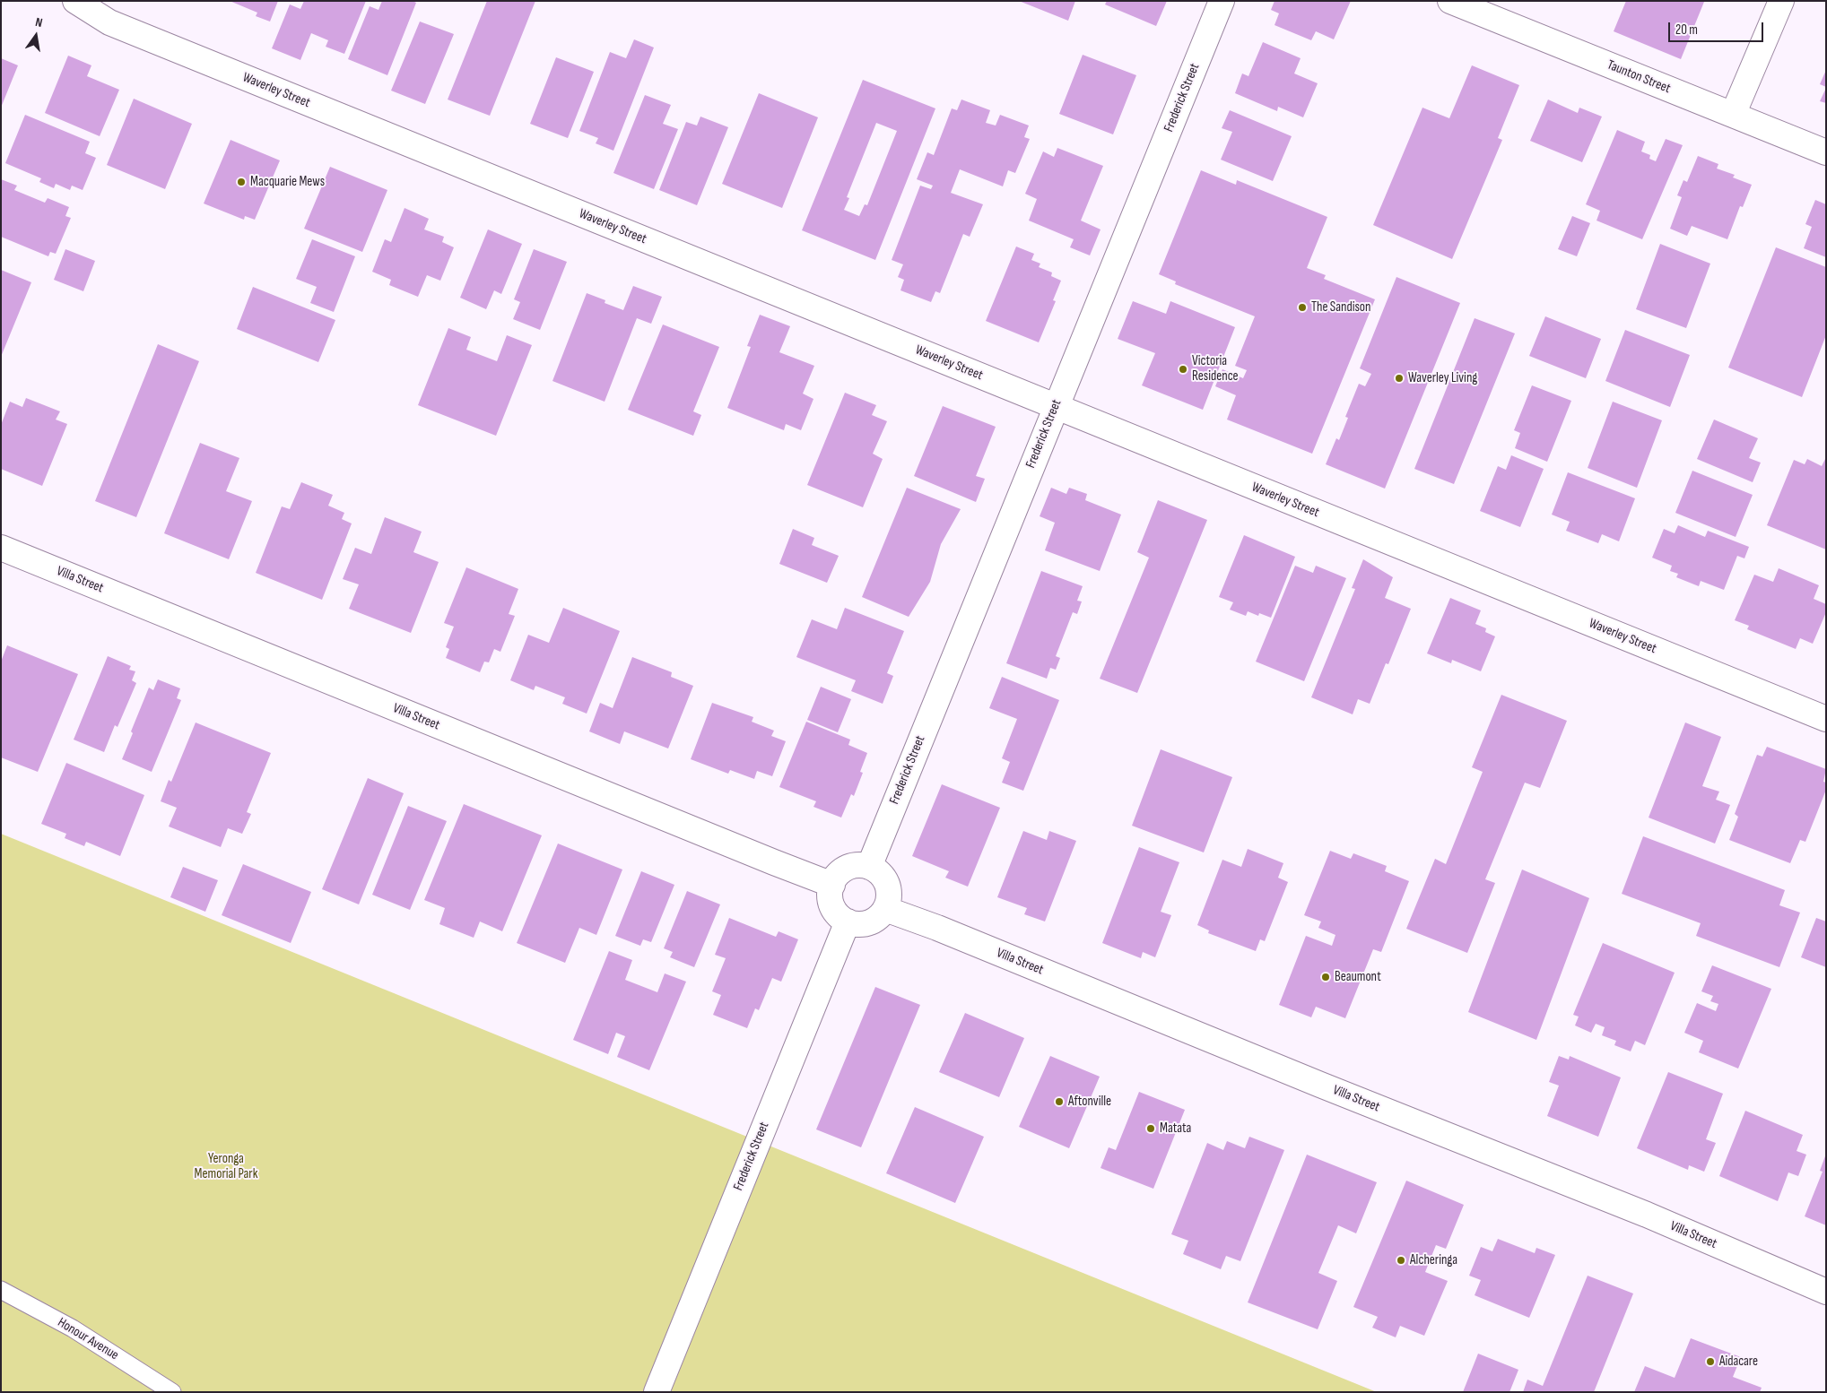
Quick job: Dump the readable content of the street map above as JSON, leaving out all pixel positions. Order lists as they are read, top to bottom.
{
  "streets": {
    "street": [
      "Taunton Street",
      "Waverley Street",
      "Frederick Street",
      "Villa Street"
    ],
    "lane": ["Honour Avenue"]
  },
  "crossings": [
    ["Waverley Street", "Frederick Street"],
    ["Frederick Street", "Villa Street"]
  ],
  "parks": ["Yeronga Memorial Park"],
  "places": [
    "Macquarie Mews",
    "The Sandison",
    "Victoria Residence",
    "Waverley Living",
    "Beaumont",
    "Aftonville",
    "Matata",
    "Alcheringa",
    "Aidacare"
  ],
  "scale_bar": "20 m",
  "north": "top"
}
